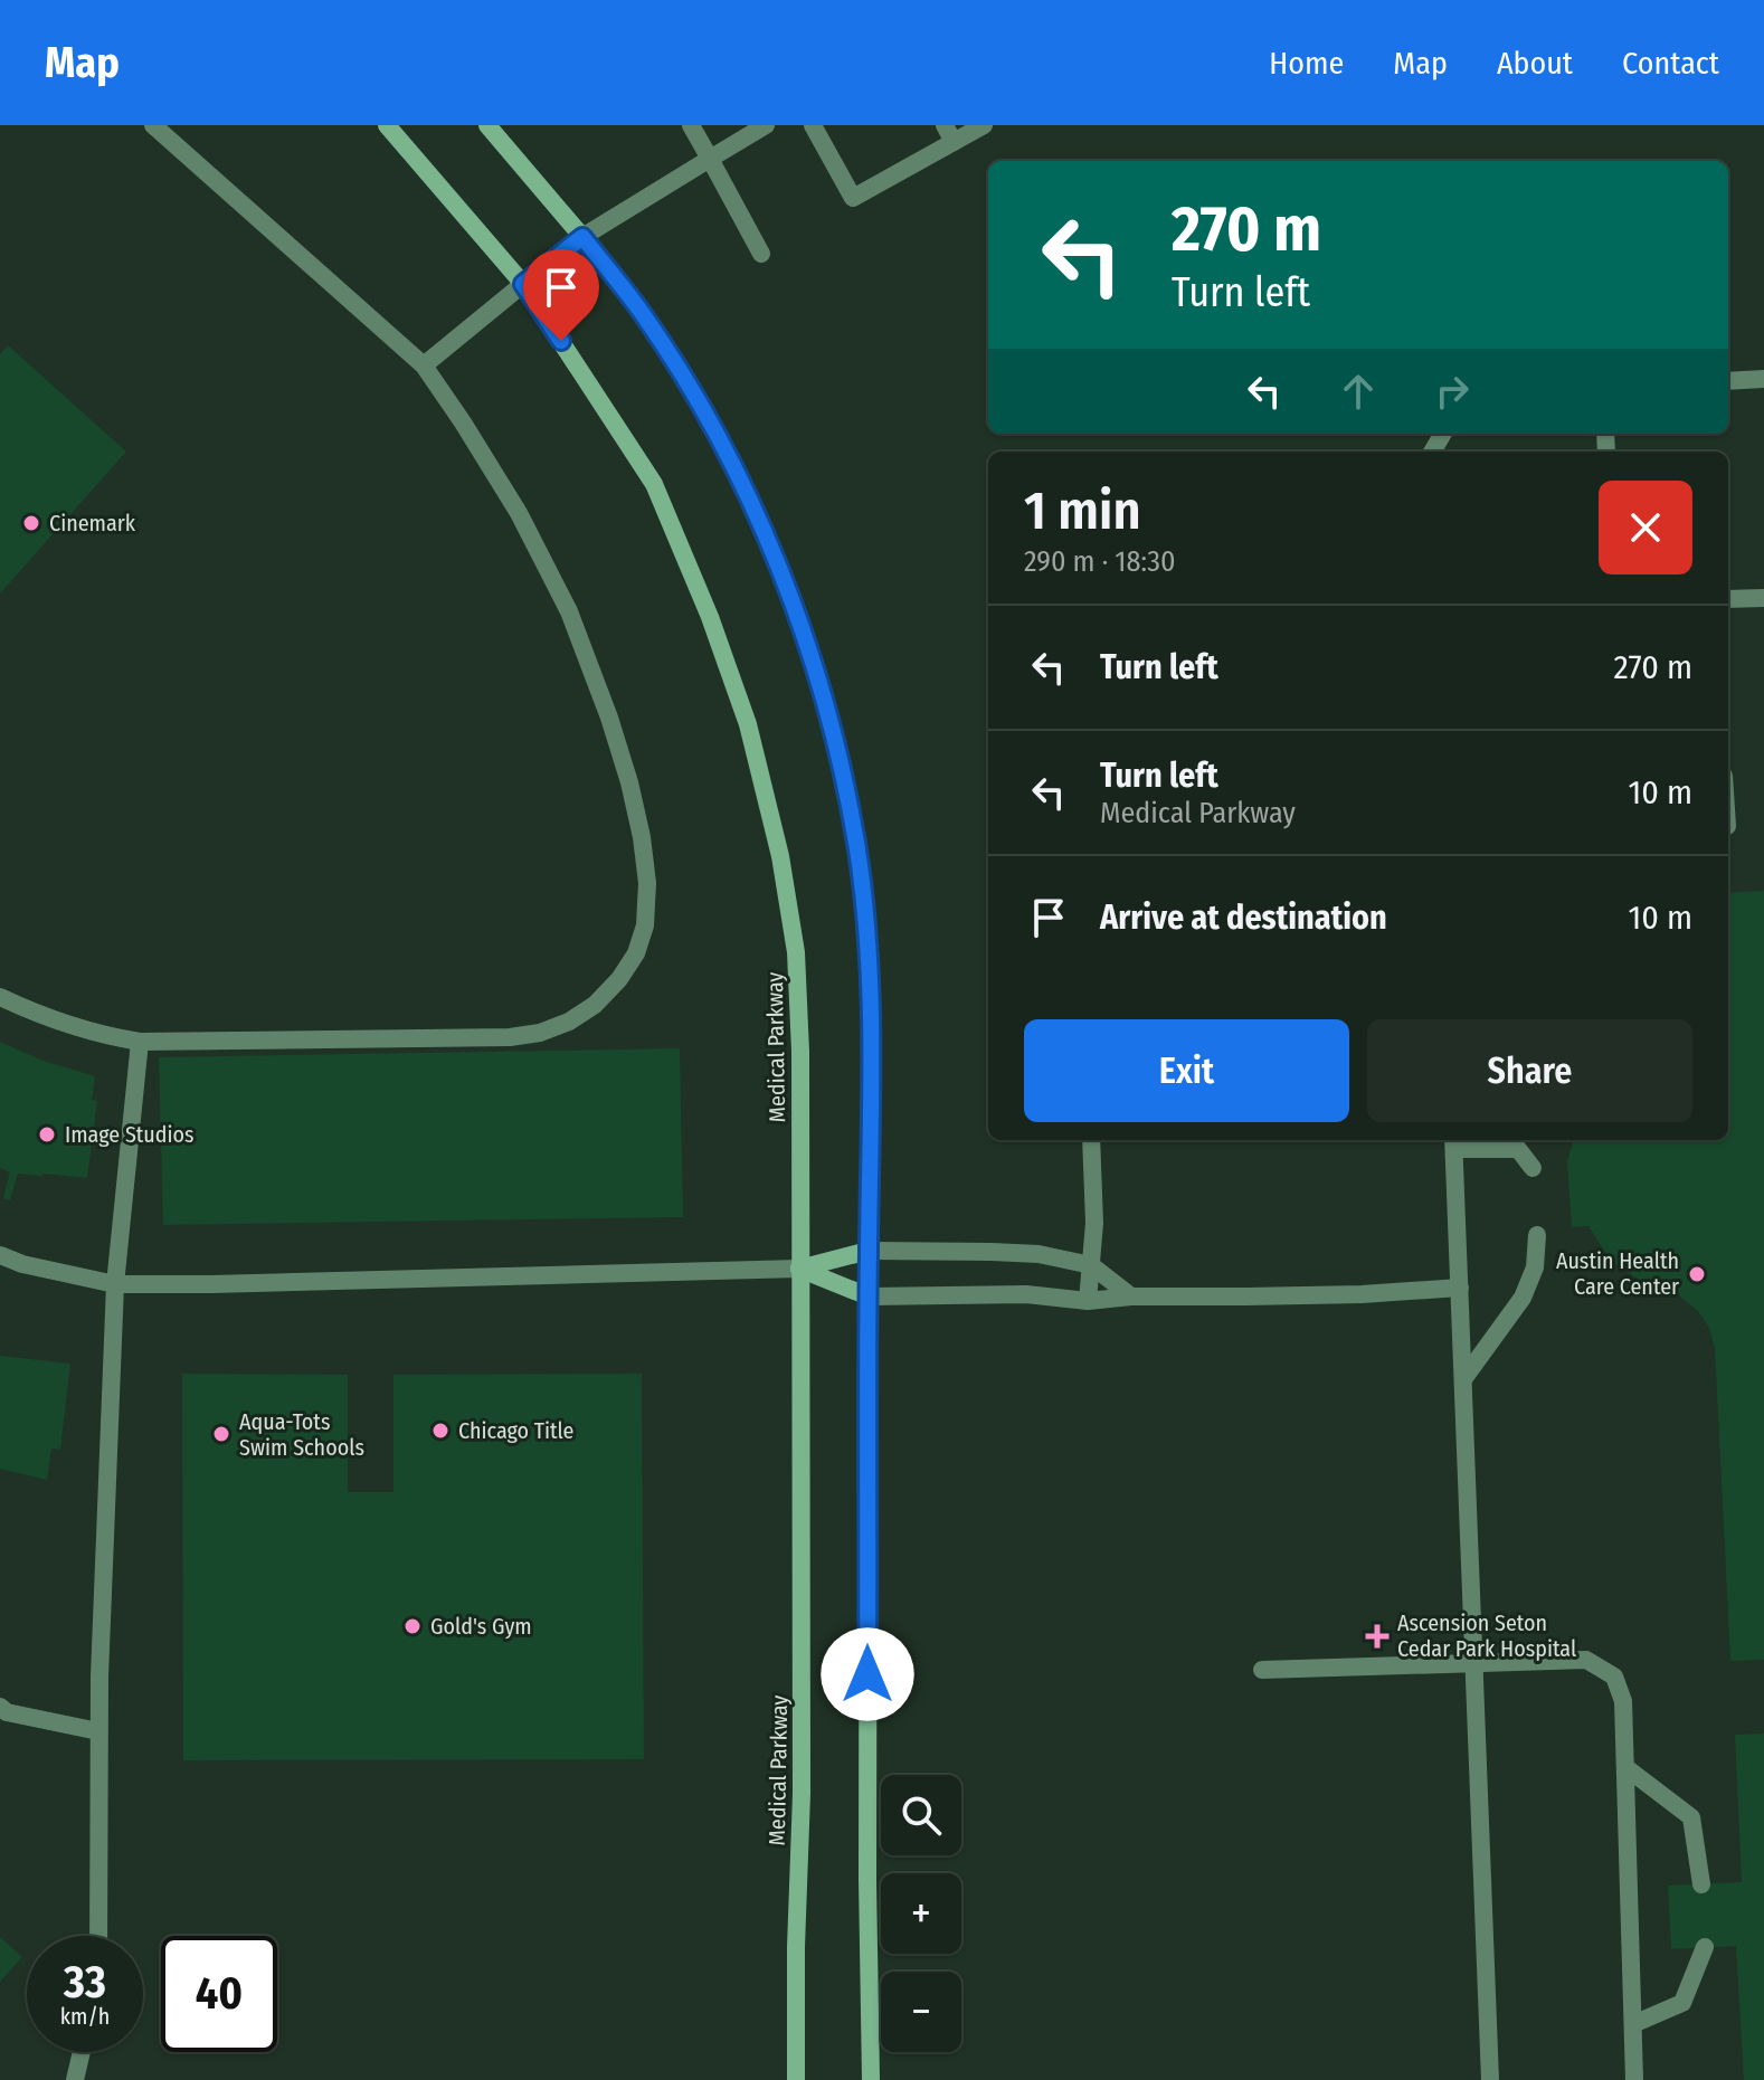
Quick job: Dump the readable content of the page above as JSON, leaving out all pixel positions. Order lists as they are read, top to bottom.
{
  "streets": {
    "street": ["Medical Parkway"]
  },
  "places": {
    "other": [
      "Cinemark",
      "Image Studios",
      "Austin Health Care Center",
      "Chicago Title",
      "Aqua-Tots Swim Schools",
      "Gold's Gym"
    ],
    "health": ["Ascension Seton Cedar Park Hospital"]
  },
  "page": {
    "header": "Map",
    "nav": [
      "Home",
      "Map",
      "About",
      "Contact"
    ],
    "turn": ["270 m", "Turn left"],
    "heading": ["1 min", "290 m · 18:30"],
    "list": [
      {
        "name": "Turn left",
        "value": "270 m"
      },
      {
        "name": "Turn left",
        "note": "Medical Parkway",
        "value": "10 m"
      },
      {
        "name": "Arrive at destination",
        "value": "10 m"
      }
    ],
    "buttons": ["Exit", "Share"],
    "map_buttons": ["+", "−"],
    "speed": "33 km/h",
    "limit": "40"
  }
}
